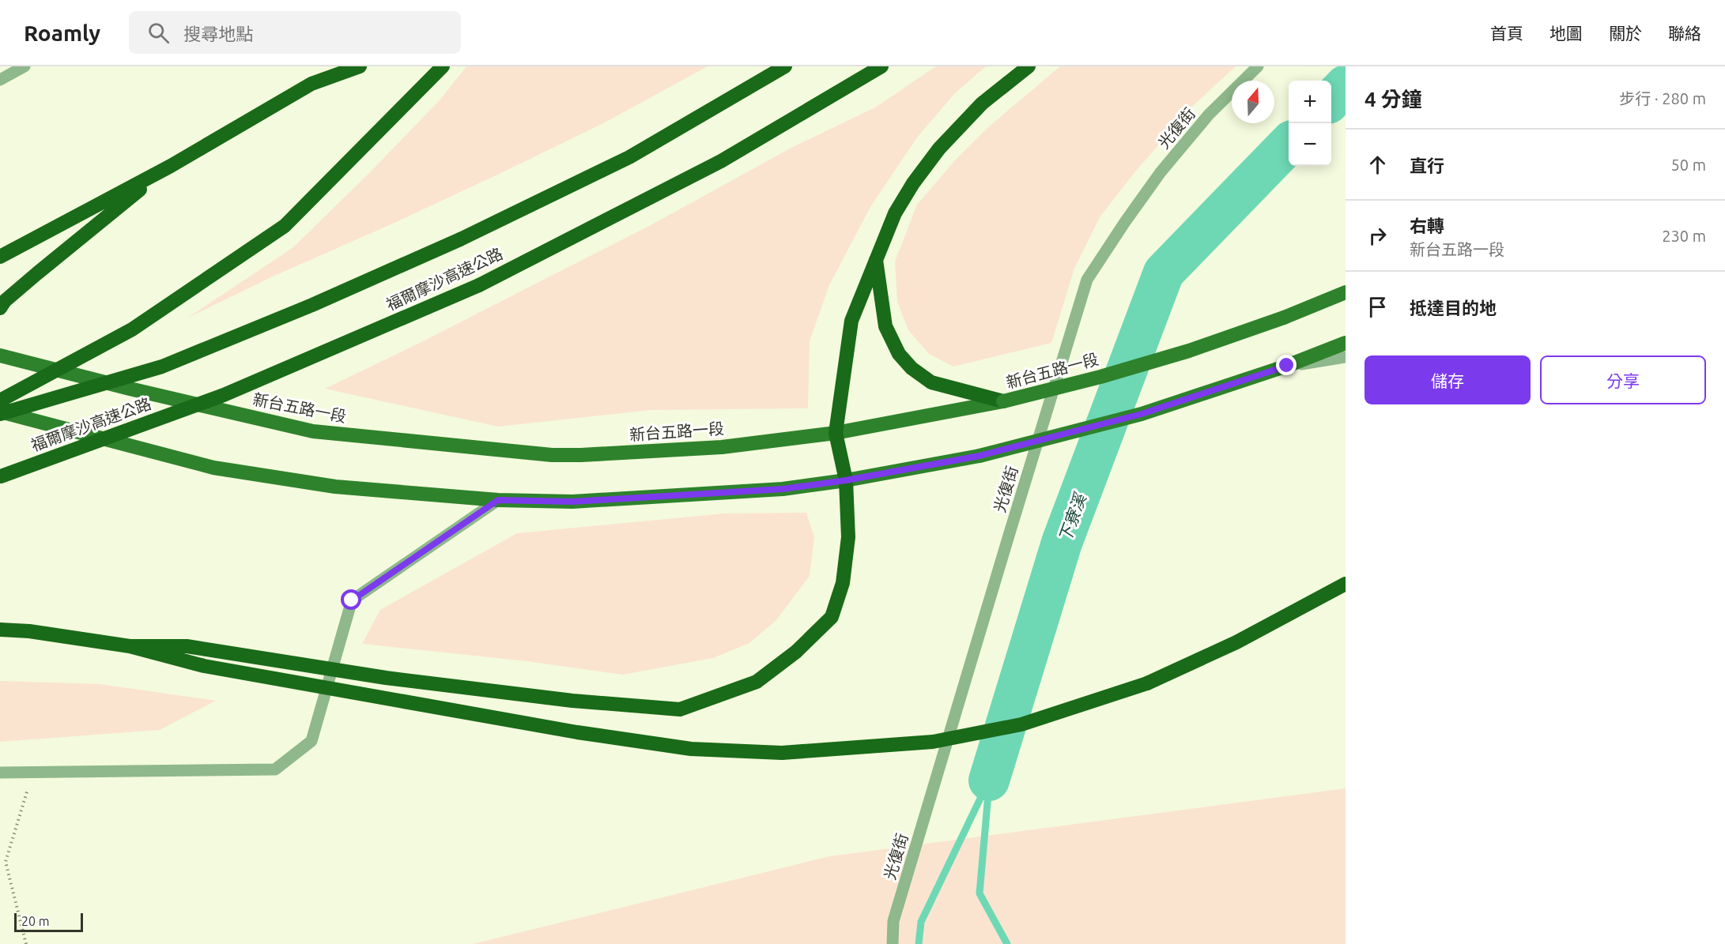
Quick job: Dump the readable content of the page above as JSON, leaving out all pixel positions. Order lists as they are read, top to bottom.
{
  "streets": {
    "highway": ["福爾摩沙高速公路"],
    "main road": ["新台五路一段"],
    "lane": ["光復街"]
  },
  "water": ["下寮溪"],
  "scale_bar": "20 m",
  "north": "top",
  "page": {
    "header": "Roamly",
    "search": "搜尋地點",
    "nav": [
      "首頁",
      "地圖",
      "關於",
      "聯絡"
    ],
    "heading": ["4 分鐘", "步行 · 280 m"],
    "map_buttons": ["+", "−"],
    "list": [
      ["直行", "50 m"],
      ["右轉", "新台五路一段", "230 m"],
      "抵達目的地"
    ],
    "buttons": ["儲存", "分享"],
    "scale": "20 m"
  }
}
